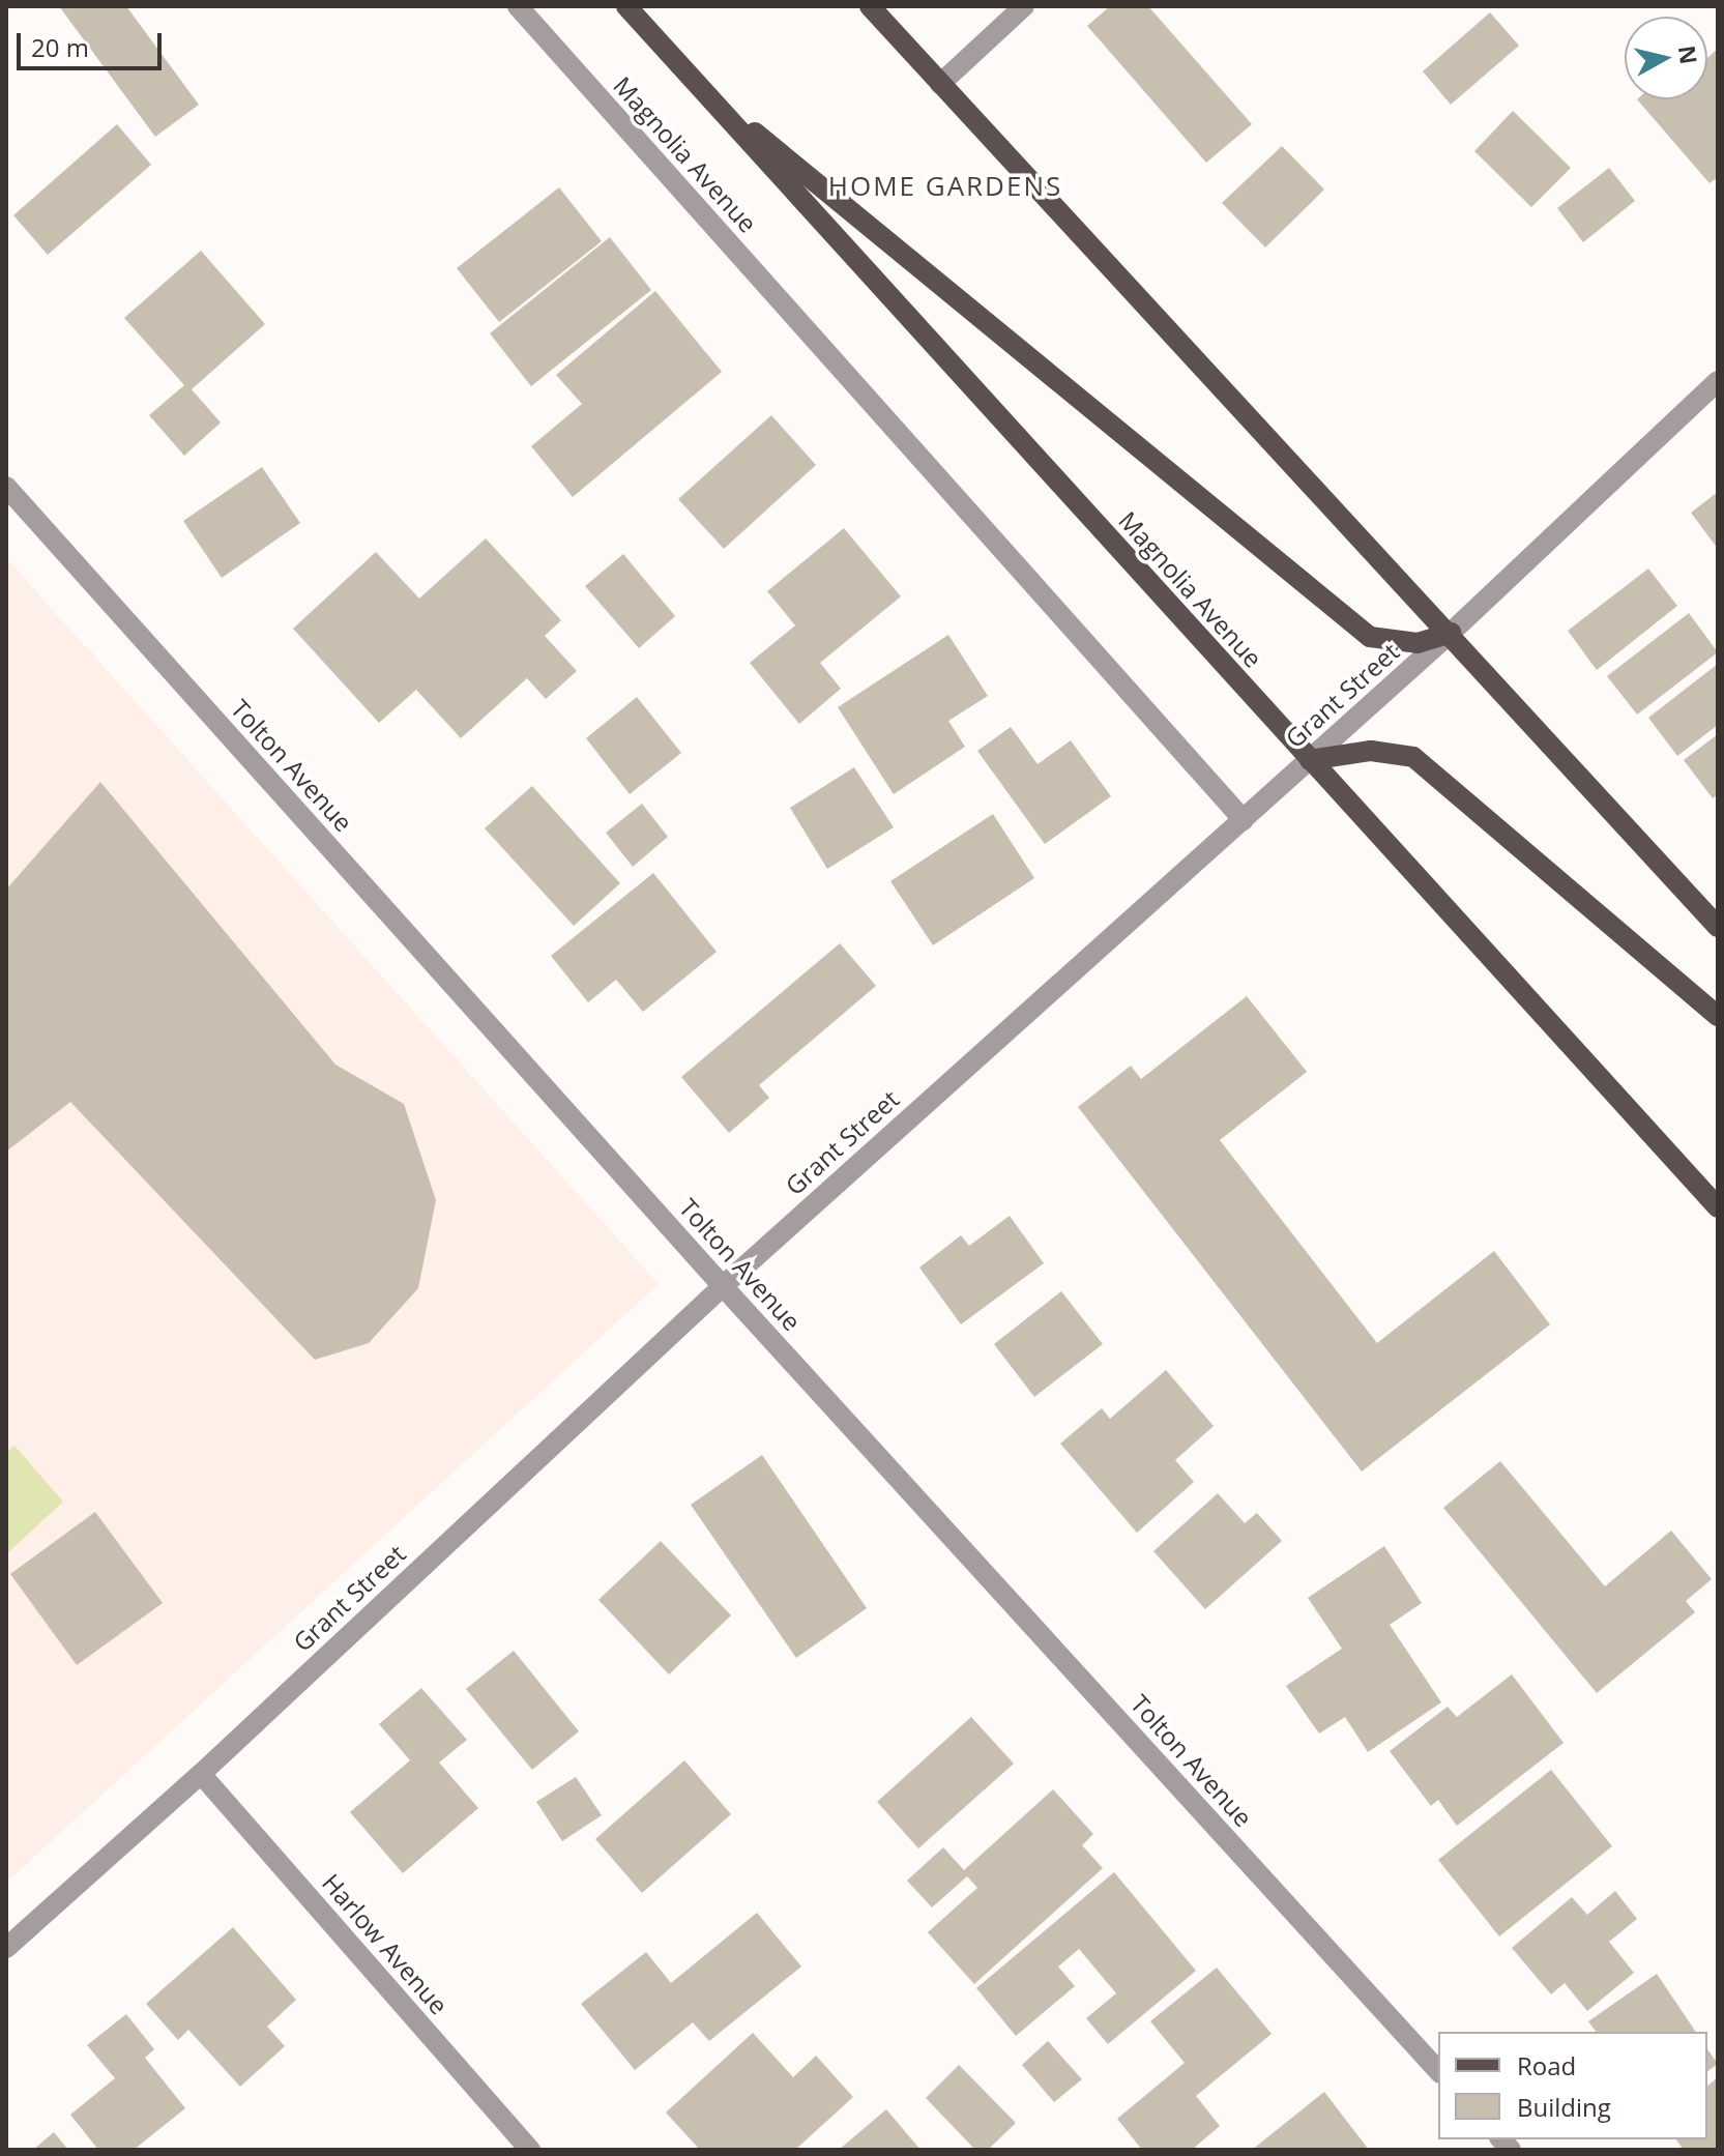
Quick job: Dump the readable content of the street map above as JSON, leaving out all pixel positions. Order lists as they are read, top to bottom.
{
  "streets": {
    "main road": ["Magnolia Avenue"],
    "street": ["Grant Street", "Tolton Avenue", "Harlow Avenue"]
  },
  "crossings": [
    ["Magnolia Avenue", "Grant Street"],
    ["Grant Street", "Tolton Avenue"],
    ["Grant Street", "Harlow Avenue"]
  ],
  "districts": ["HOME GARDENS"],
  "legend": ["Road", "Building"],
  "scale_bar": "20 m",
  "north": "right"
}
